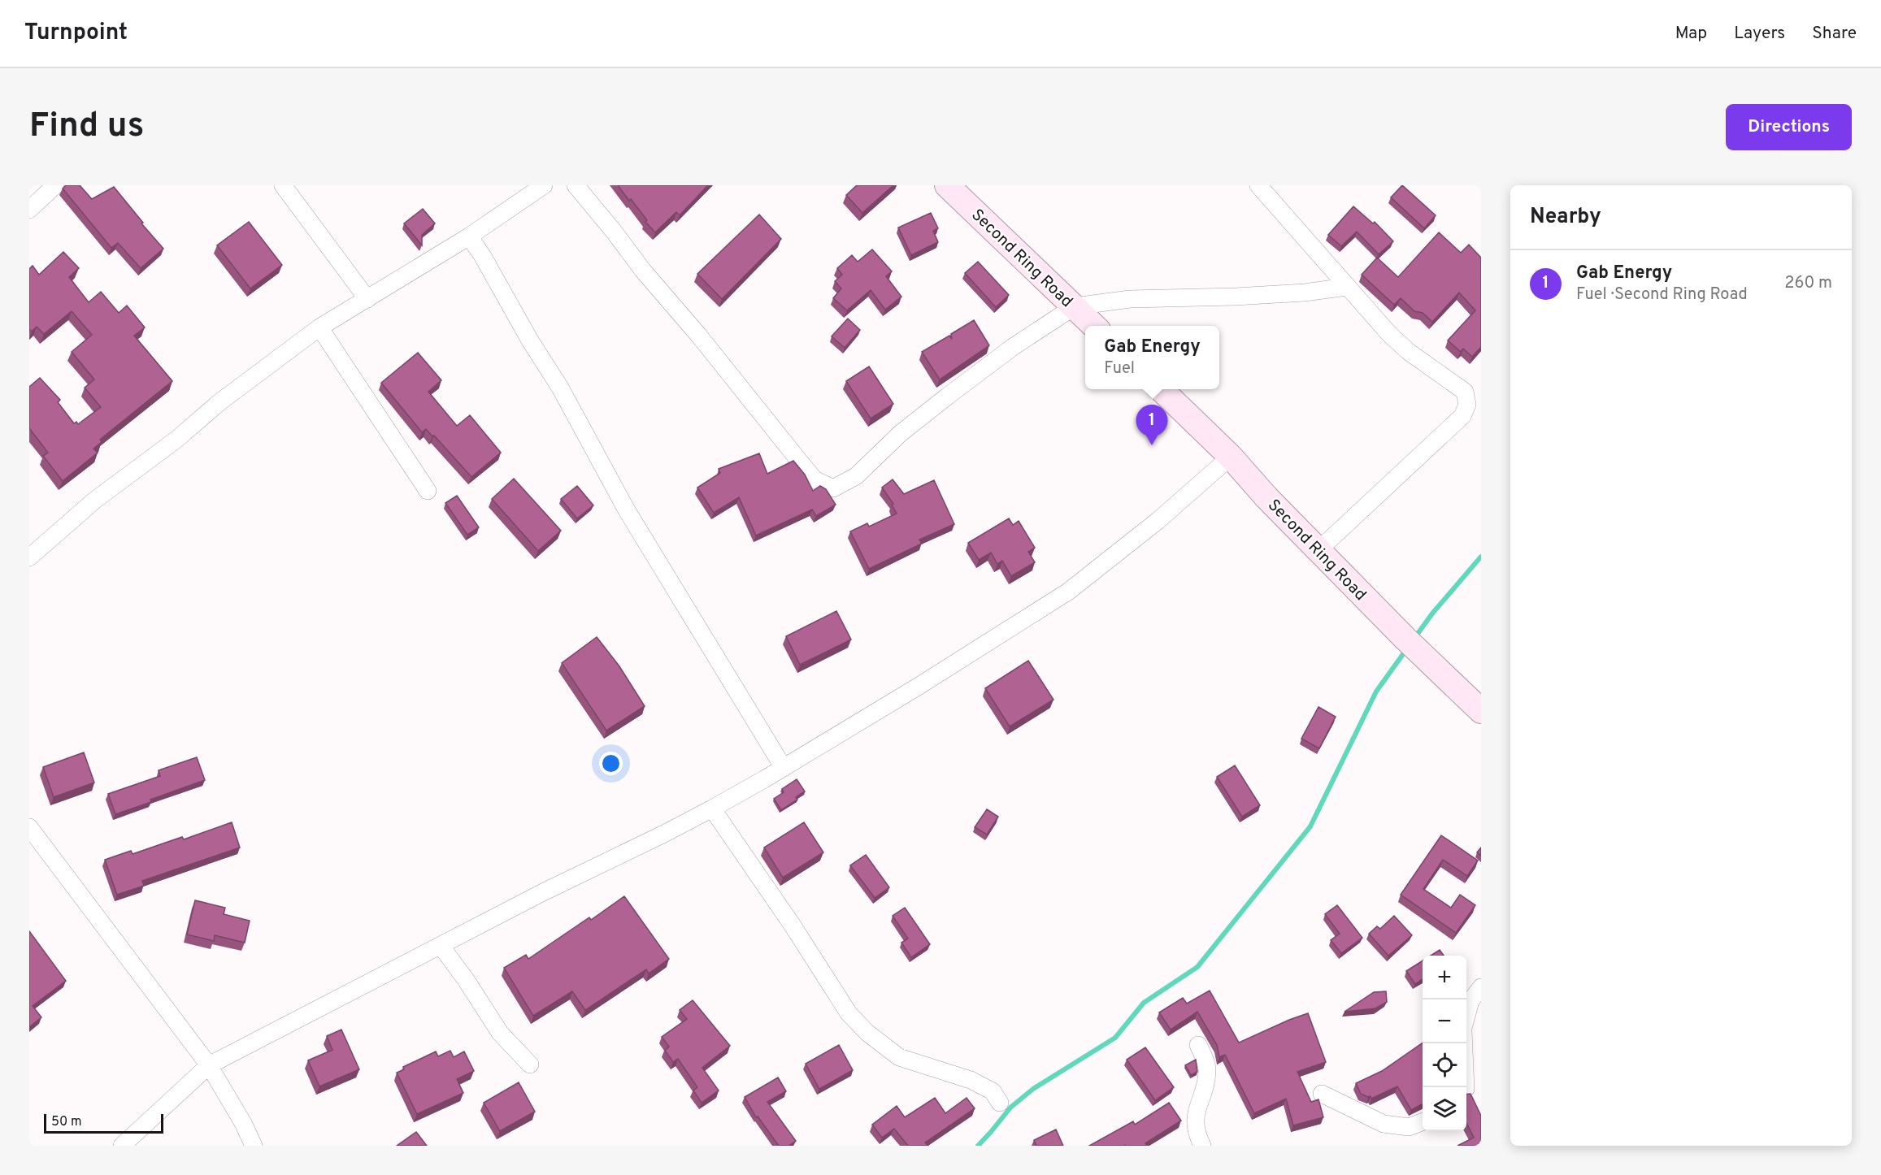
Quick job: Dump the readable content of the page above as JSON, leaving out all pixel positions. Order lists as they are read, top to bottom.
{
  "streets": {
    "street": ["Second Ring Road"]
  },
  "scale_bar": "50 m",
  "page": {
    "header": "Turnpoint",
    "nav": ["Map", "Layers", "Share"],
    "buttons": "Directions",
    "title": "Find us",
    "heading": "Nearby",
    "list": [
      {
        "mark": "1",
        "name": "Gab Energy",
        "note": "Fuel · Second Ring Road",
        "value": "260 m"
      }
    ],
    "popup": ["Gab Energy", "Fuel"],
    "pins": "1",
    "map_buttons": ["+", "−"],
    "scale": "50 m"
  }
}
